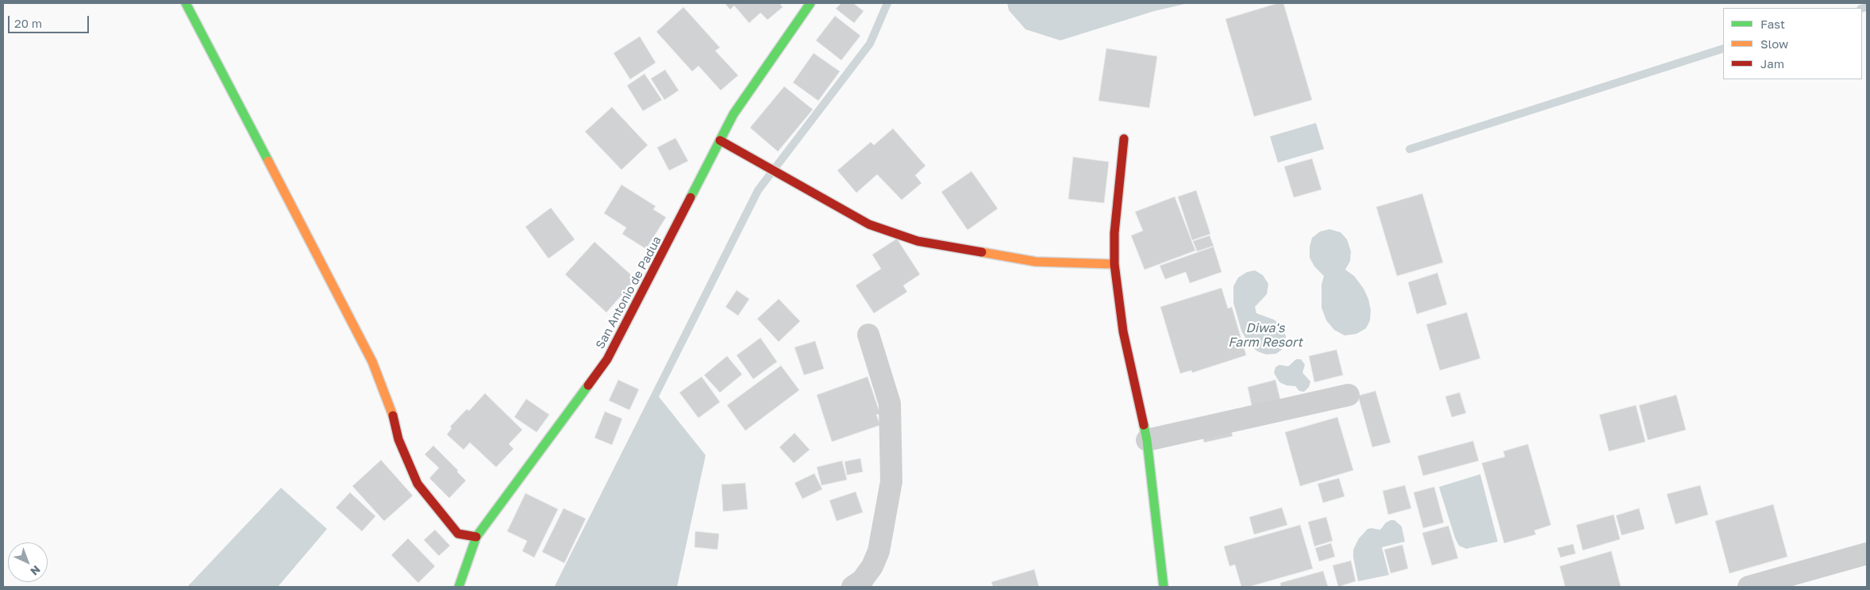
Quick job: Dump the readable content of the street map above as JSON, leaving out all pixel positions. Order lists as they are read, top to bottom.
{
  "streets": {
    "street": ["San Antonio de Padua"]
  },
  "water": ["Diwa's Farm Resort"],
  "legend": ["Fast", "Slow", "Jam"],
  "scale_bar": "20 m",
  "north": "bottom right"
}
